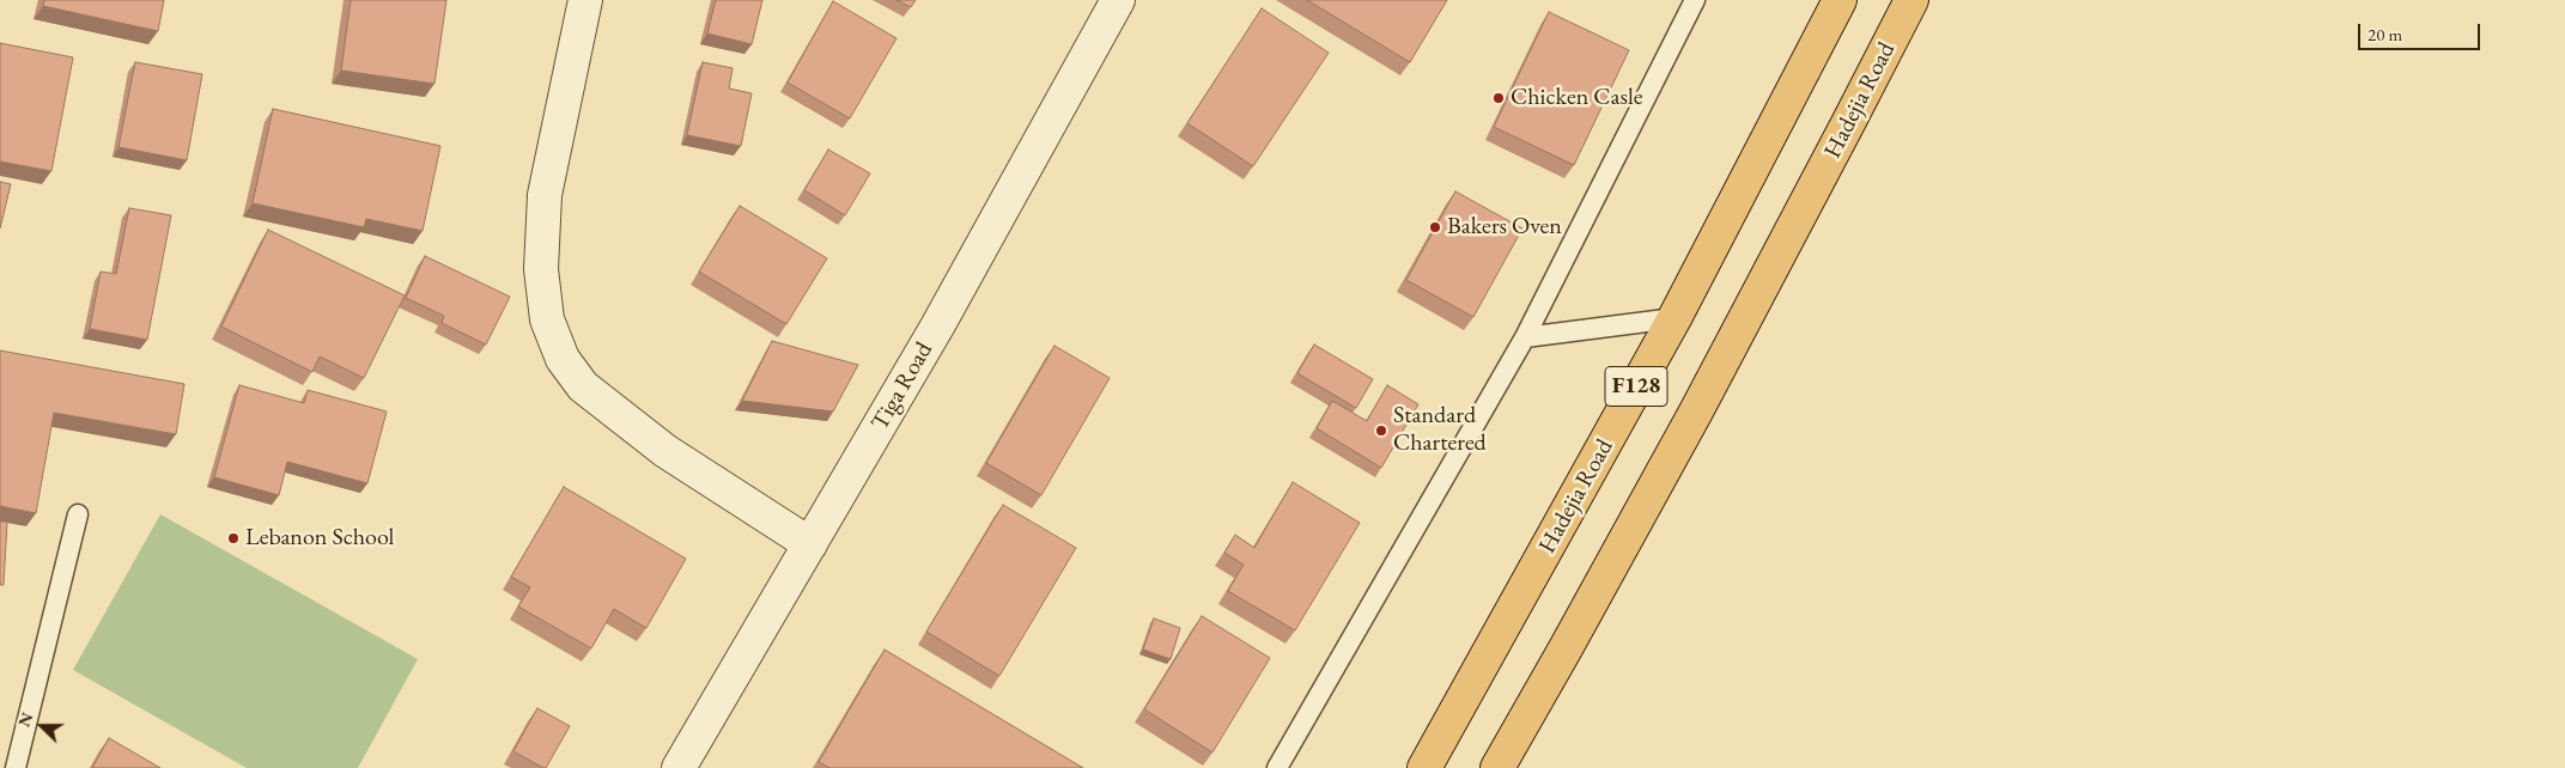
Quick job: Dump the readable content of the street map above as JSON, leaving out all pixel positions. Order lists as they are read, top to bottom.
{
  "streets": {
    "main road": ["Hadejia Road", "F128"],
    "street": ["Tiga Road"]
  },
  "places": [
    "Chicken Casle",
    "Bakers Oven",
    "Standard Chartered",
    "Lebanon School"
  ],
  "scale_bar": "20 m",
  "north": "left"
}
